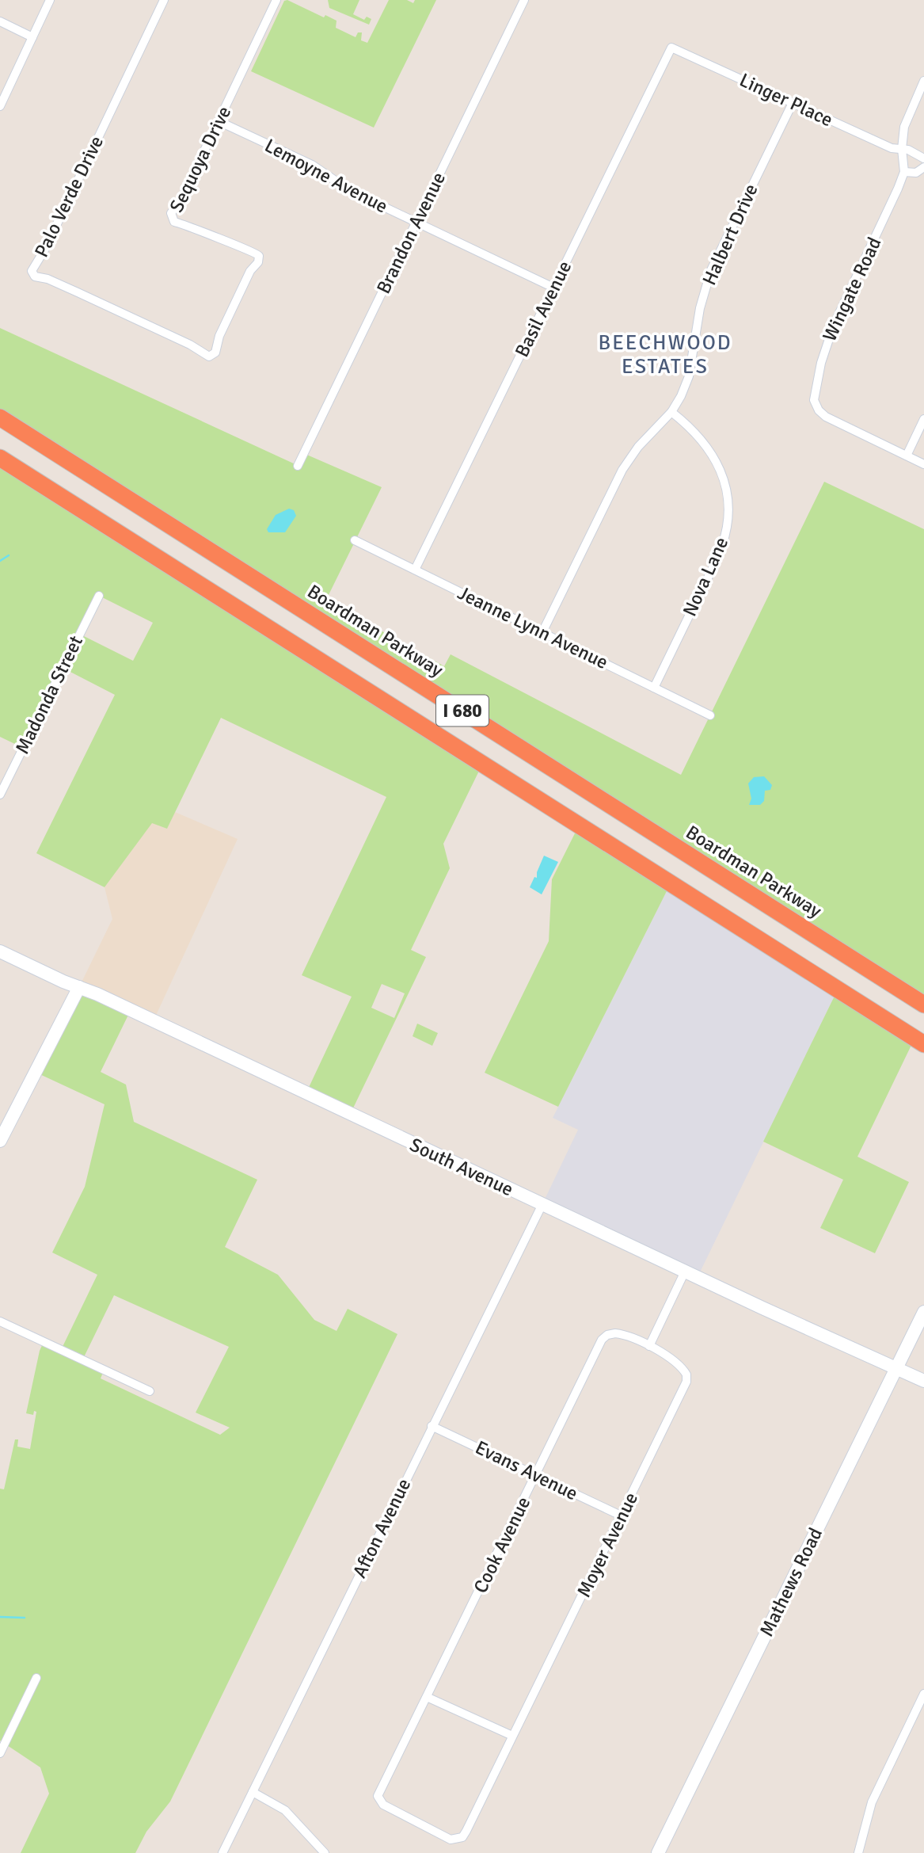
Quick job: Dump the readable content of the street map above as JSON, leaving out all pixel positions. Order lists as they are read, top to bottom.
{
  "streets": {
    "highway": ["Boardman Parkway", "I 680"],
    "main road": ["South Avenue", "Mathews Road"],
    "street": [
      "Linger Place",
      "Sequoya Drive",
      "Lemoyne Avenue",
      "Palo Verde Drive",
      "Brandon Avenue",
      "Halbert Drive",
      "Wingate Road",
      "Basil Avenue",
      "Nova Lane",
      "Jeanne Lynn Avenue",
      "Madonda Street",
      "Evans Avenue",
      "Afton Avenue",
      "Cook Avenue",
      "Moyer Avenue"
    ]
  },
  "crossings": [
    ["Linger Place", "Halbert Drive"],
    ["Linger Place", "Basil Avenue"],
    ["Sequoya Drive", "Lemoyne Avenue"],
    ["Sequoya Drive", "Palo Verde Drive"],
    ["Lemoyne Avenue", "Brandon Avenue"],
    ["Lemoyne Avenue", "Basil Avenue"],
    ["Halbert Drive", "Nova Lane"],
    ["Halbert Drive", "Jeanne Lynn Avenue"],
    ["Basil Avenue", "Jeanne Lynn Avenue"],
    ["Nova Lane", "Jeanne Lynn Avenue"],
    ["South Avenue", "Afton Avenue"],
    ["South Avenue", "Mathews Road"],
    ["Evans Avenue", "Afton Avenue"],
    ["Evans Avenue", "Cook Avenue"],
    ["Evans Avenue", "Moyer Avenue"],
    ["Cook Avenue", "Moyer Avenue"]
  ],
  "districts": ["BEECHWOOD ESTATES"]
}
